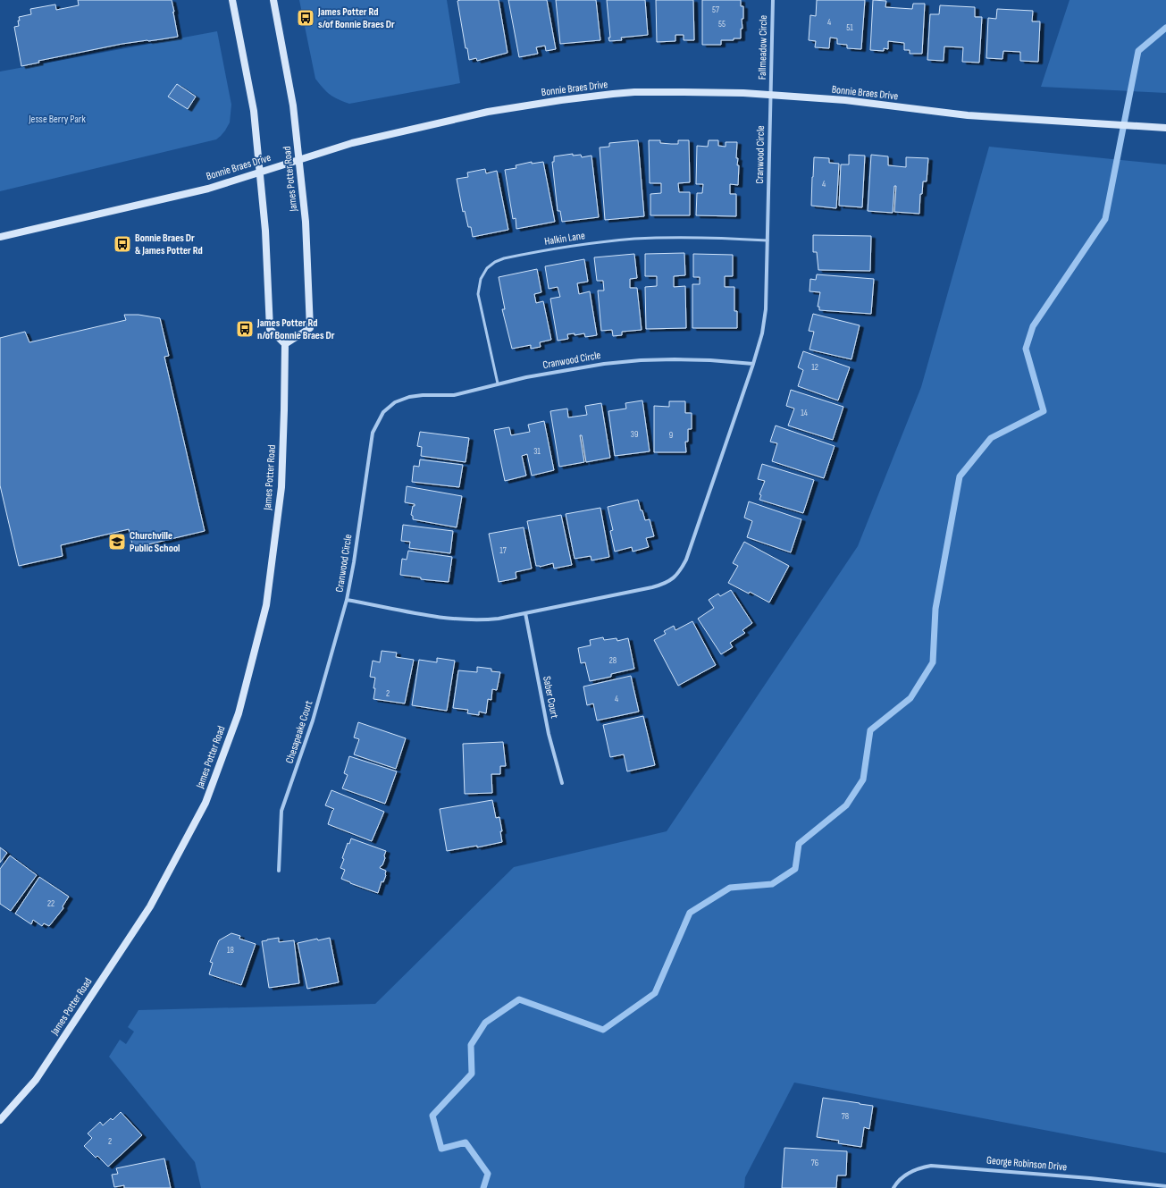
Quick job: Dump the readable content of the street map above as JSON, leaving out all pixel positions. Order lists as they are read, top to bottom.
{
  "streets": {
    "main road": ["Bonnie Braes Drive", "James Potter Road"],
    "street": [
      "Fallmeadow Circle",
      "Cranwood Circle",
      "Saber Court",
      "Chesapeake Court",
      "George Robinson Drive"
    ],
    "lane": ["Halkin Lane"]
  },
  "crossings": [
    ["Fallmeadow Circle", "Bonnie Braes Drive"],
    ["Fallmeadow Circle", "Cranwood Circle"],
    ["Bonnie Braes Drive", "Cranwood Circle"],
    ["Bonnie Braes Drive", "James Potter Road"],
    ["Cranwood Circle", "Halkin Lane"],
    ["Cranwood Circle", "Saber Court"],
    ["Cranwood Circle", "Chesapeake Court"]
  ],
  "parks": ["Jesse Berry Park"],
  "places": {
    "bus stop": ["James Potter Rd s/of Bonnie Braes Dr", "Bonnie Braes Dr & James Potter Rd", "James Potter Rd n/of Bonnie Braes Dr"],
    "school or university": ["Churchville Public School"]
  },
  "house_numbers": [
    "57",
    "4",
    "55",
    "51",
    "4",
    "12",
    "14",
    "39",
    "9",
    "31",
    "17",
    "28",
    "2",
    "4",
    "22",
    "18",
    "78",
    "2",
    "76"
  ]
}
